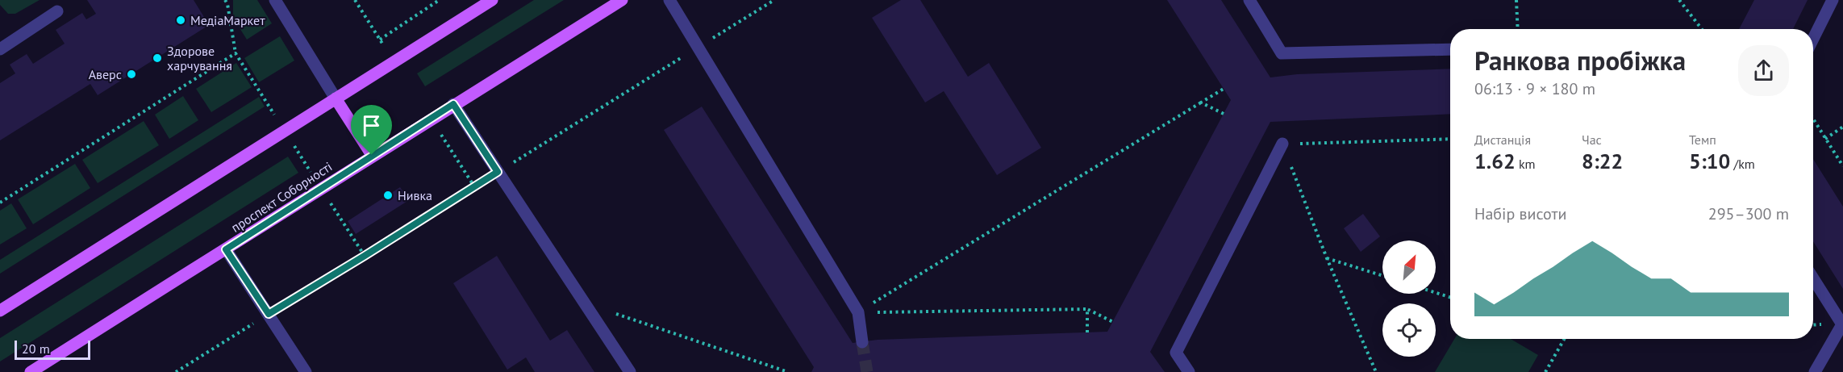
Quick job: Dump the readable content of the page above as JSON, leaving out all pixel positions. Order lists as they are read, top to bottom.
{
  "streets": {
    "main road": ["проспект Соборності"]
  },
  "places": [
    "МедіаМаркет",
    "Здорове харчування",
    "Аверс",
    "Нивка"
  ],
  "scale_bar": "20 m",
  "north": "top right",
  "page": {
    "heading": ["Ранкова пробіжка", "06:13 · 9 × 180 m"],
    "stats": [
      ["Дистанція", "1.62 km"],
      ["Час", "8:22"],
      ["Темп", "5:10 /km"]
    ],
    "chart": ["Набір висоти", "295–300 m"],
    "scale": "20 m"
  }
}
